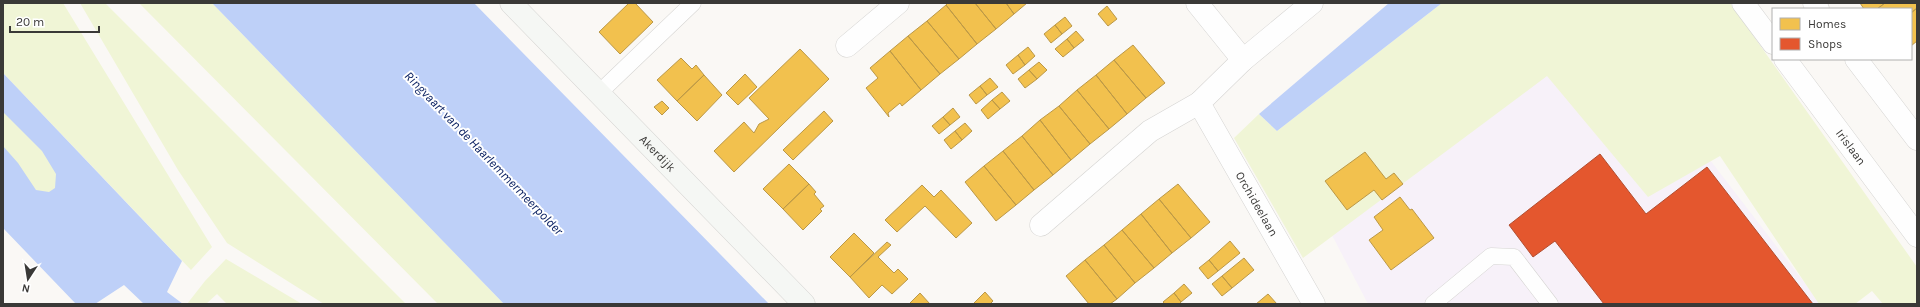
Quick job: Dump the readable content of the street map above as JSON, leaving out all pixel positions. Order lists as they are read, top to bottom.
{
  "streets": {
    "street": ["Irislaan", "Akerdijk", "Orchideelaan"]
  },
  "water": ["Ringvaart van de Haarlemmermeerpolder"],
  "legend": ["Homes", "Shops"],
  "scale_bar": "20 m",
  "north": "bottom"
}
